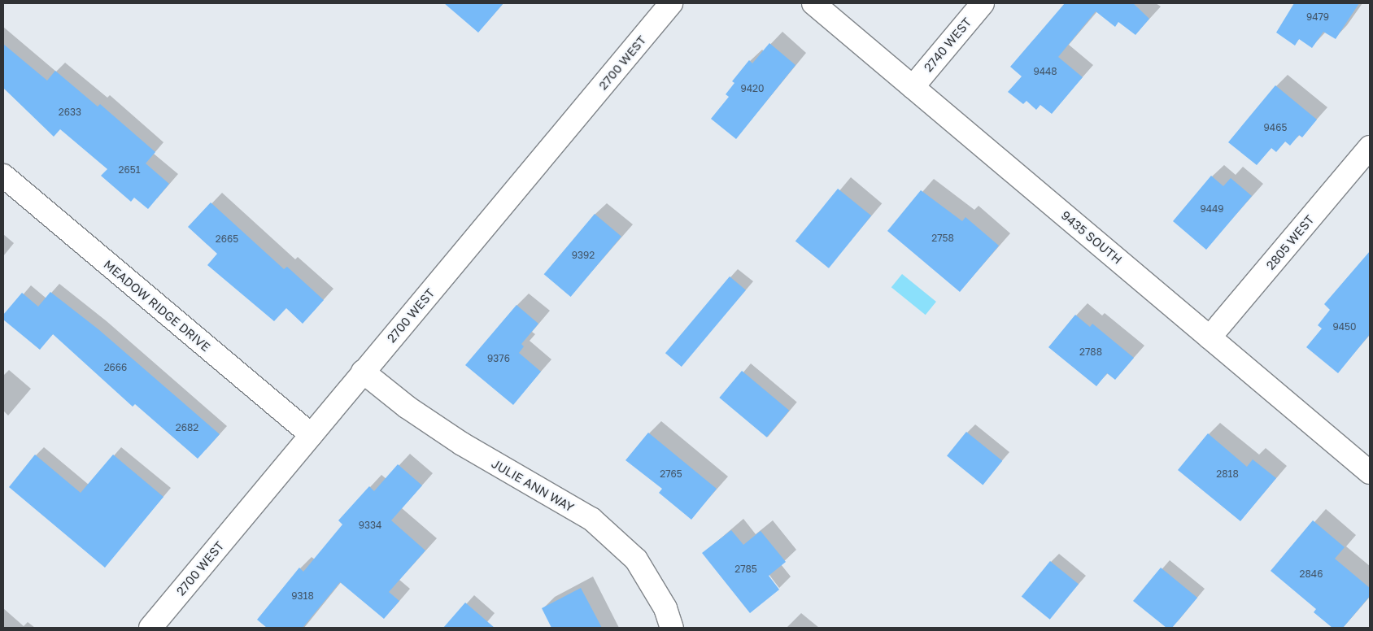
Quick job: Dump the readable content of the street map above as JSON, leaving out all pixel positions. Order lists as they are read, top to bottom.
{
  "streets": {
    "street": [
      "2740 WEST",
      "2700 WEST",
      "9435 SOUTH",
      "2805 WEST",
      "MEADOW RIDGE DRIVE",
      "JULIE ANN WAY"
    ]
  },
  "crossings": [
    ["2740 WEST", "9435 SOUTH"],
    ["2700 WEST", "MEADOW RIDGE DRIVE"],
    ["2700 WEST", "JULIE ANN WAY"],
    ["9435 SOUTH", "2805 WEST"]
  ],
  "house_numbers": [
    "9479",
    "9448",
    "9420",
    "2633",
    "9465",
    "2651",
    "9449",
    "2758",
    "2665",
    "9392",
    "9450",
    "2788",
    "9376",
    "2666",
    "2682",
    "2765",
    "2818",
    "9334",
    "2785",
    "2846",
    "9318"
  ]
}
